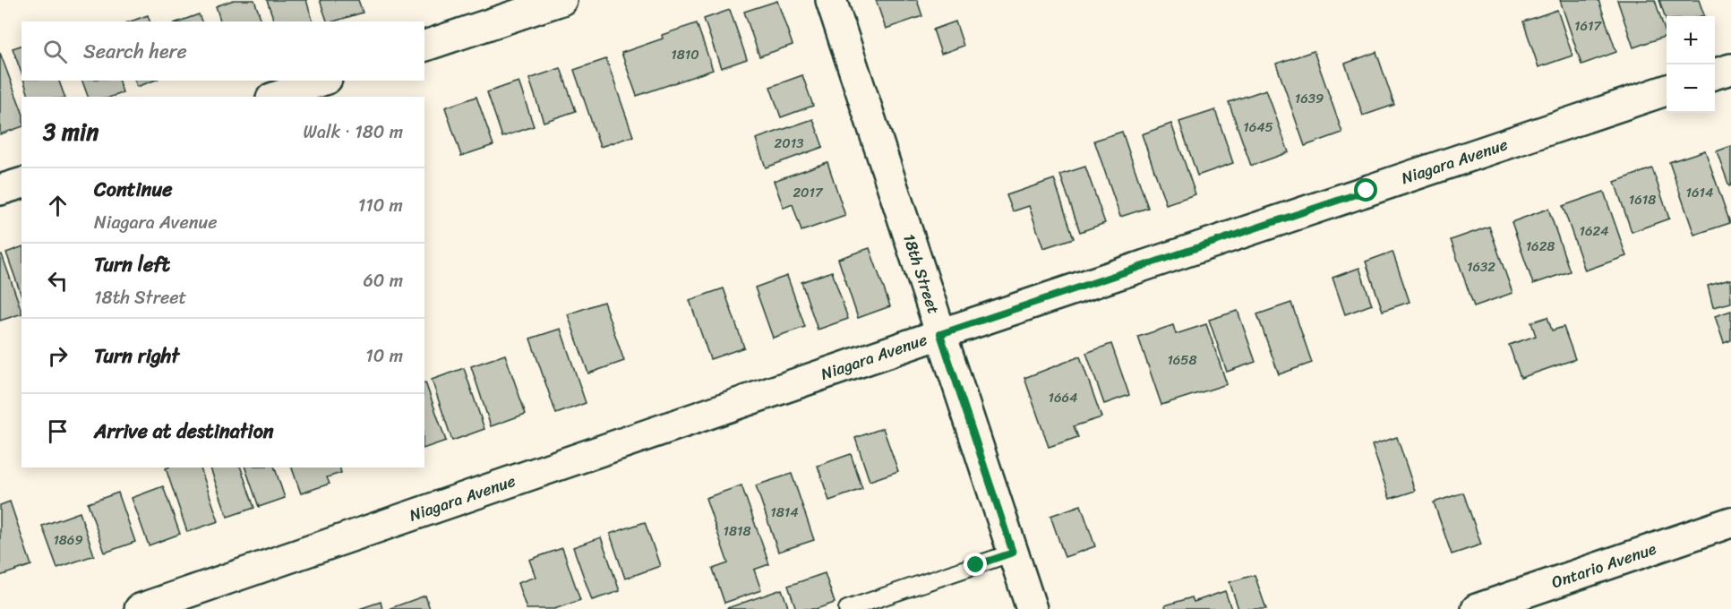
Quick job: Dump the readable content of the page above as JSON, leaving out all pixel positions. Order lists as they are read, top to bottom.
{
  "streets": {
    "street": ["Niagara Avenue", "18th Street", "Ontario Avenue"]
  },
  "crossings": [
    ["Niagara Avenue", "18th Street"]
  ],
  "house_numbers": [
    "1617",
    "1810",
    "1639",
    "1645",
    "2013",
    "2017",
    "1614",
    "1618",
    "1624",
    "1628",
    "1632",
    "1658",
    "1664",
    "1814",
    "1818",
    "1869"
  ],
  "page": {
    "map_buttons": ["+", "−"],
    "search": "Search here",
    "heading": ["3 min", "Walk · 180 m"],
    "list": [
      ["Continue", "Niagara Avenue", "110 m"],
      ["Turn left", "18th Street", "60 m"],
      ["Turn right", "10 m"],
      "Arrive at destination"
    ]
  }
}
